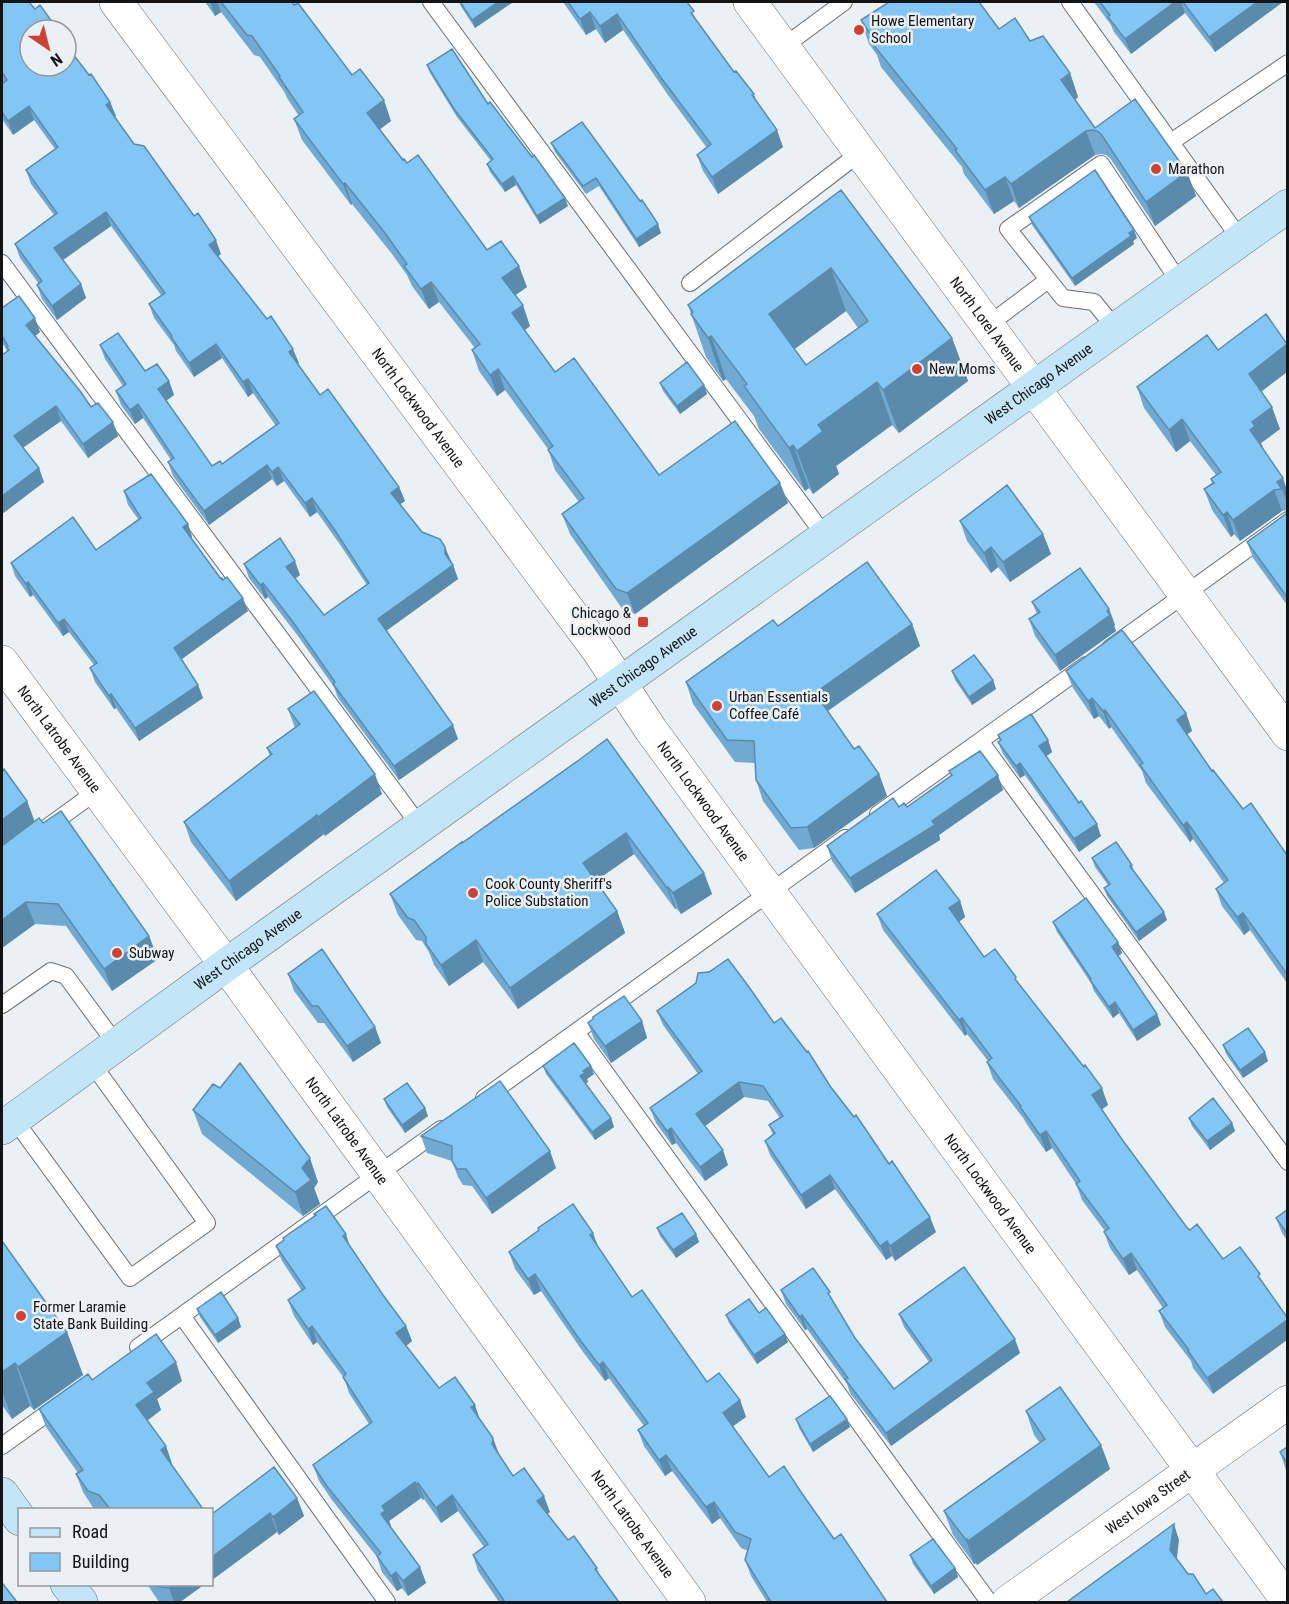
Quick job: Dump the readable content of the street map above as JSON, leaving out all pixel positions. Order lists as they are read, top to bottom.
{
  "streets": {
    "main road": ["West Chicago Avenue"],
    "street": [
      "North Lorel Avenue",
      "North Lockwood Avenue",
      "North Latrobe Avenue",
      "West Iowa Street"
    ]
  },
  "crossings": [
    ["North Lorel Avenue", "West Chicago Avenue"],
    ["West Chicago Avenue", "North Lockwood Avenue"],
    ["West Chicago Avenue", "North Latrobe Avenue"],
    ["North Lockwood Avenue", "West Iowa Street"]
  ],
  "places": {
    "other": [
      "Howe Elementary School",
      "Marathon",
      "New Moms",
      "Urban Essentials Coffee Café",
      "Cook County Sheriff's Police Substation",
      "Subway",
      "Former Laramie State Bank Building"
    ],
    "transit": ["Chicago & Lockwood"]
  },
  "legend": ["Road", "Building"],
  "north": "bottom right"
}
